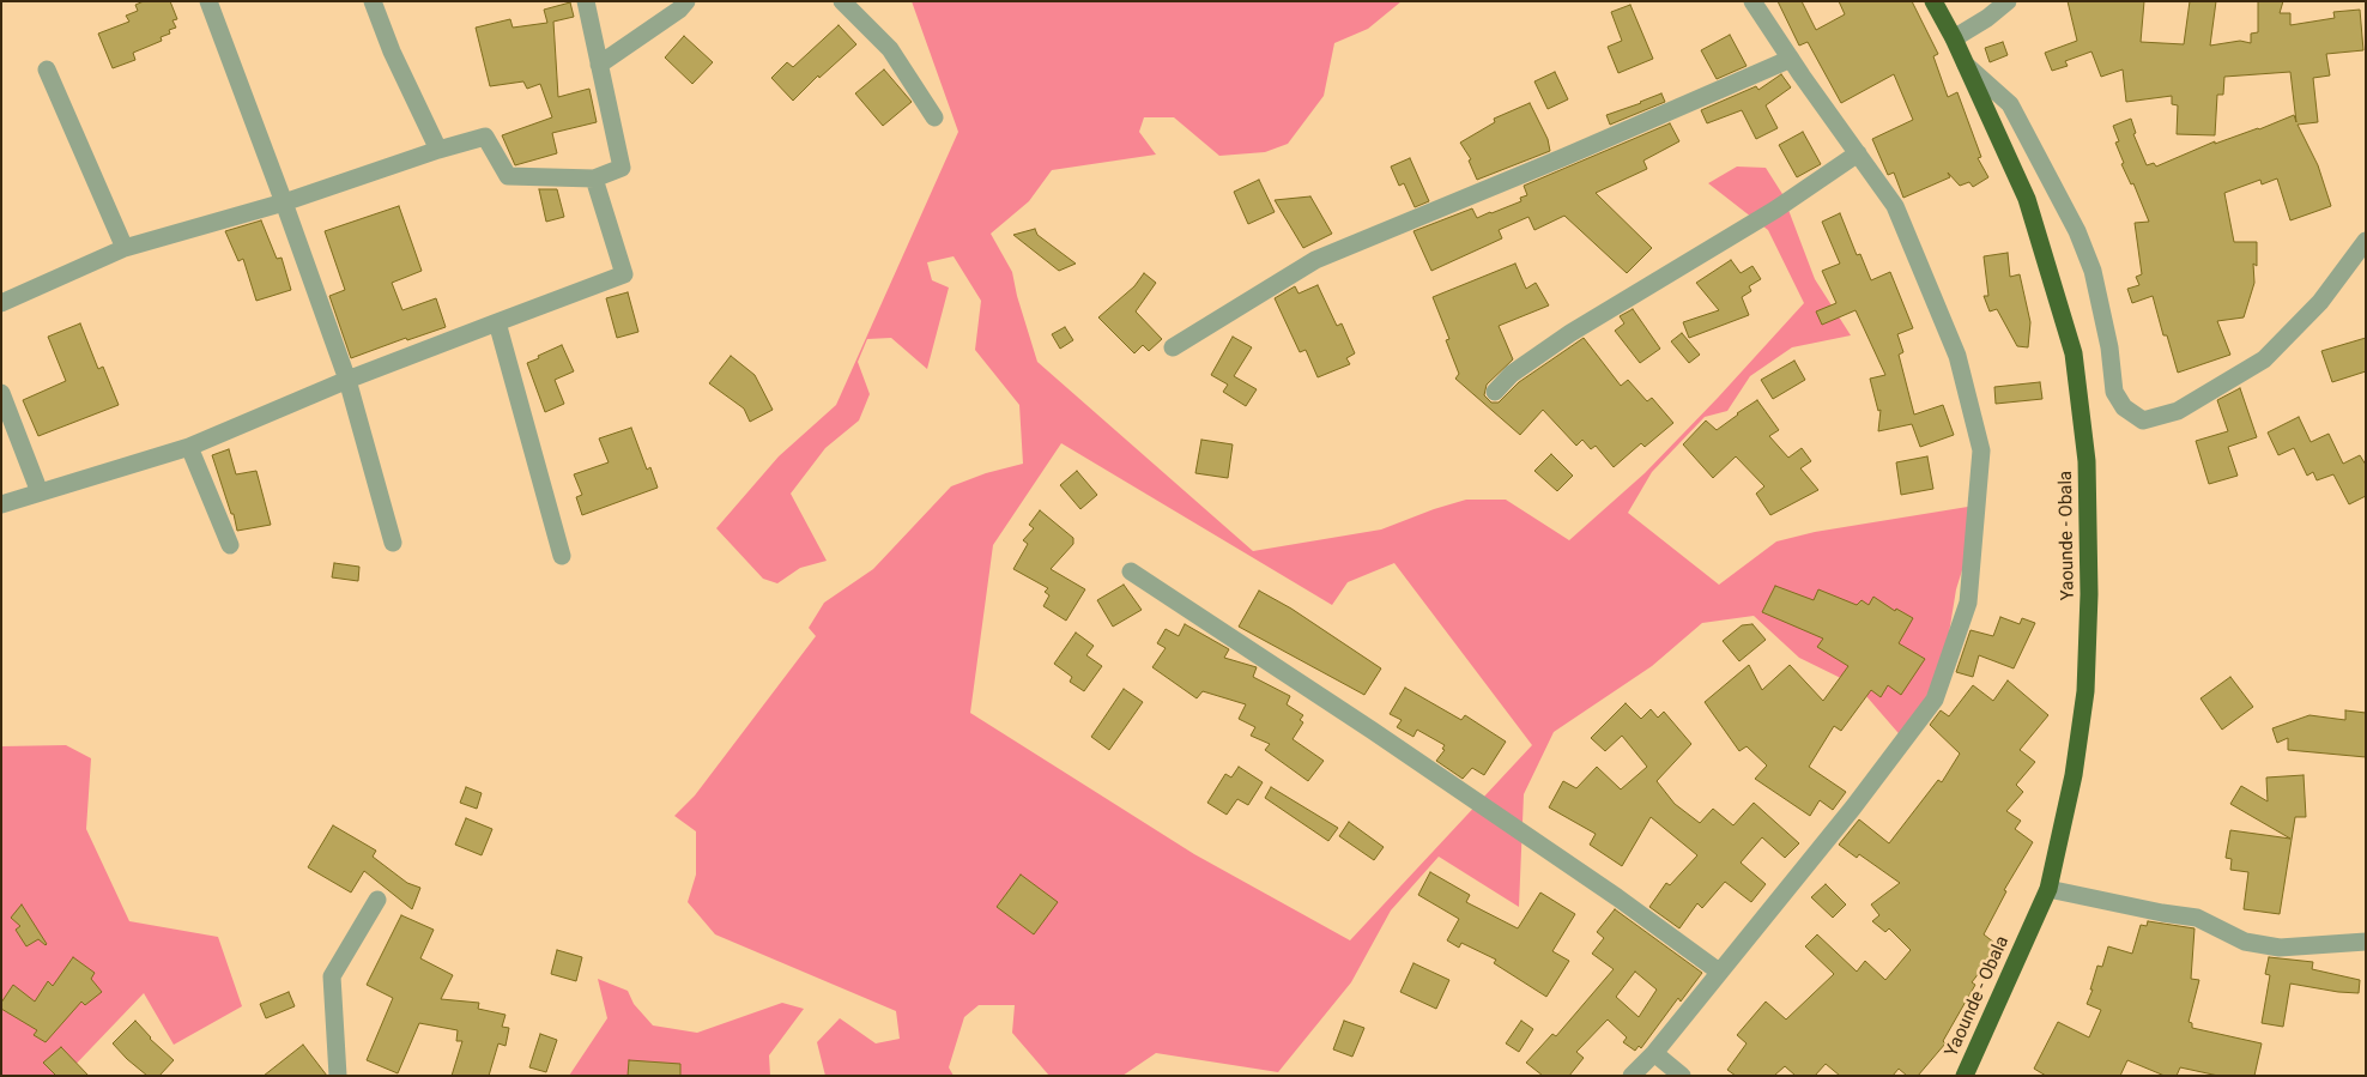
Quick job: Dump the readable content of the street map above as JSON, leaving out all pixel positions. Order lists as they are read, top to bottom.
{
  "streets": {
    "highway": ["Yaounde - Obala"]
  }
}
